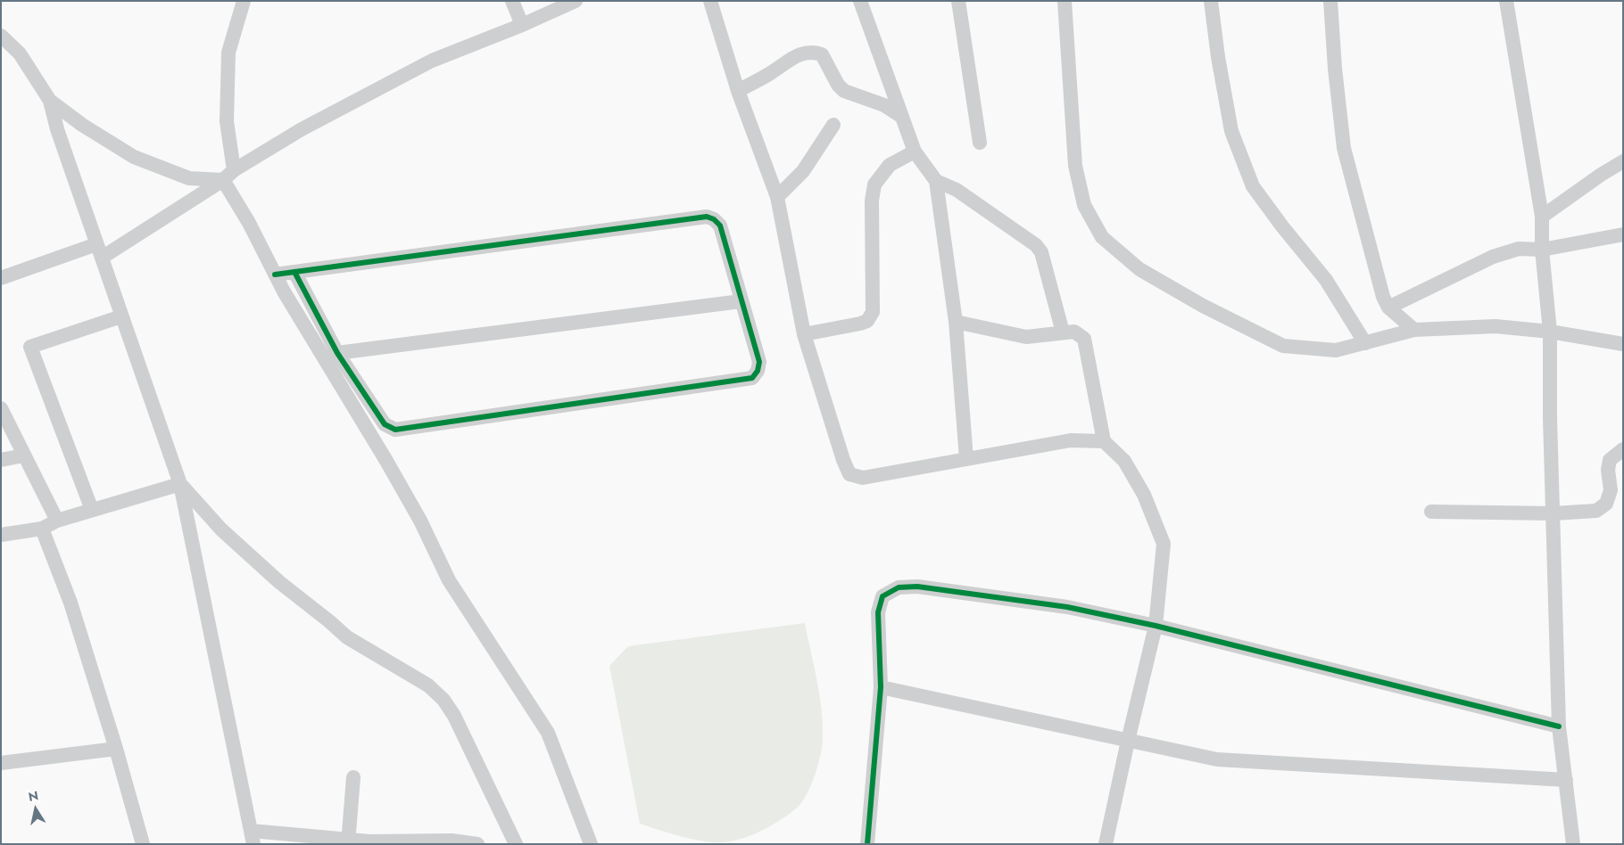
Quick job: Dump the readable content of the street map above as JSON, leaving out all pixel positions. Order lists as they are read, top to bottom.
{
  "north": "top"
}
